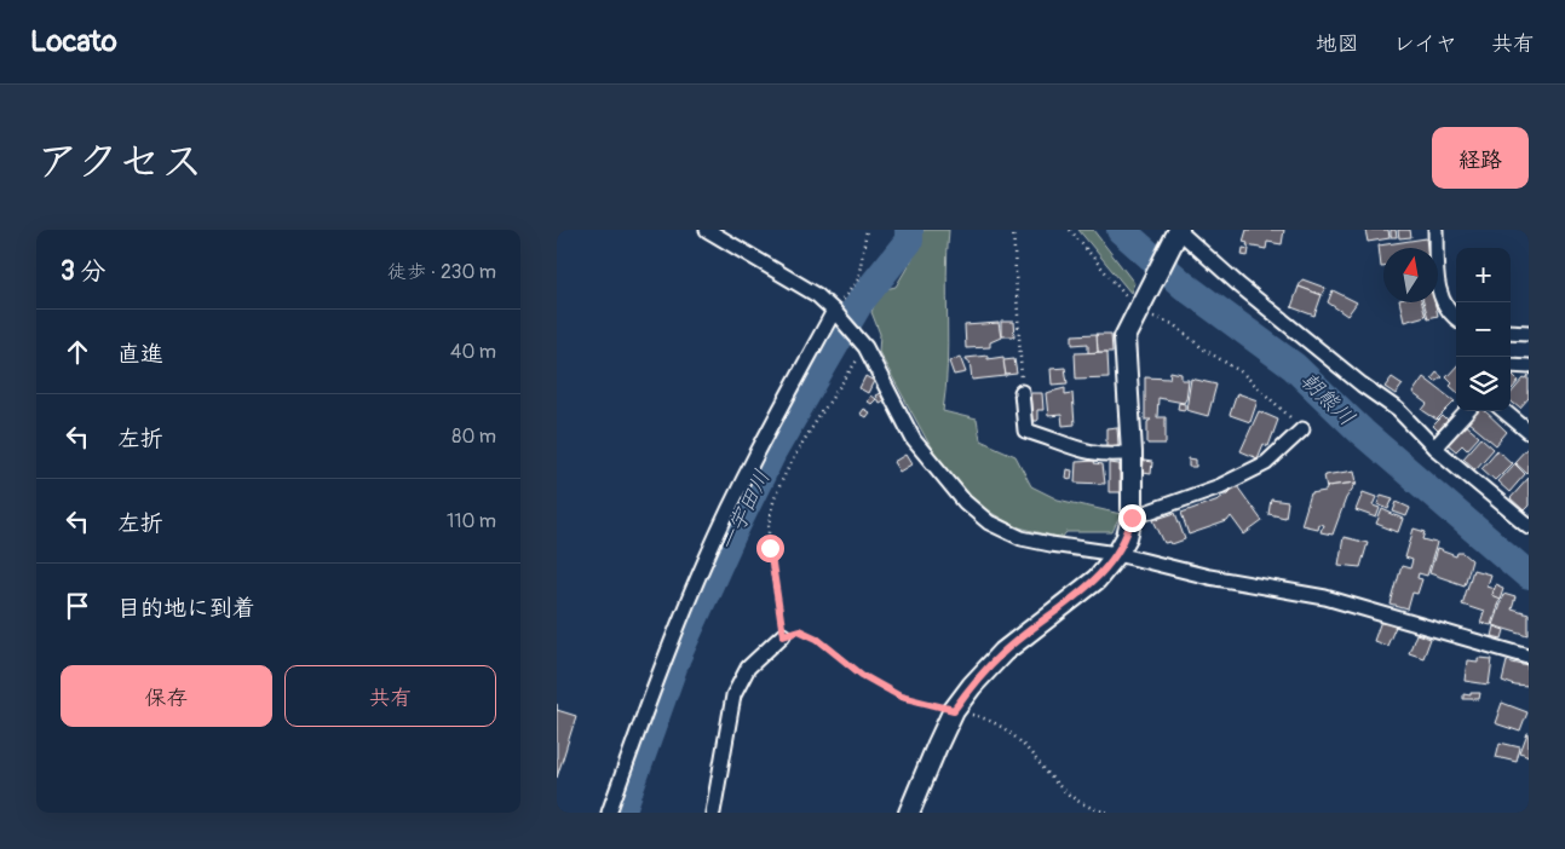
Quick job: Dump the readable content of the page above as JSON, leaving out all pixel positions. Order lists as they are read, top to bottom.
{
  "water": ["朝熊川", "一宇田川"],
  "north": "top",
  "page": {
    "header": "Locato",
    "nav": ["地図", "レイヤ", "共有"],
    "title": "アクセス",
    "buttons": [
      "経路",
      ["保存", "共有"]
    ],
    "heading": ["3 分", "徒歩 · 230 m"],
    "map_buttons": ["+", "−"],
    "list": [
      ["直進", "40 m"],
      ["左折", "80 m"],
      ["左折", "110 m"],
      "目的地に到着"
    ]
  }
}
